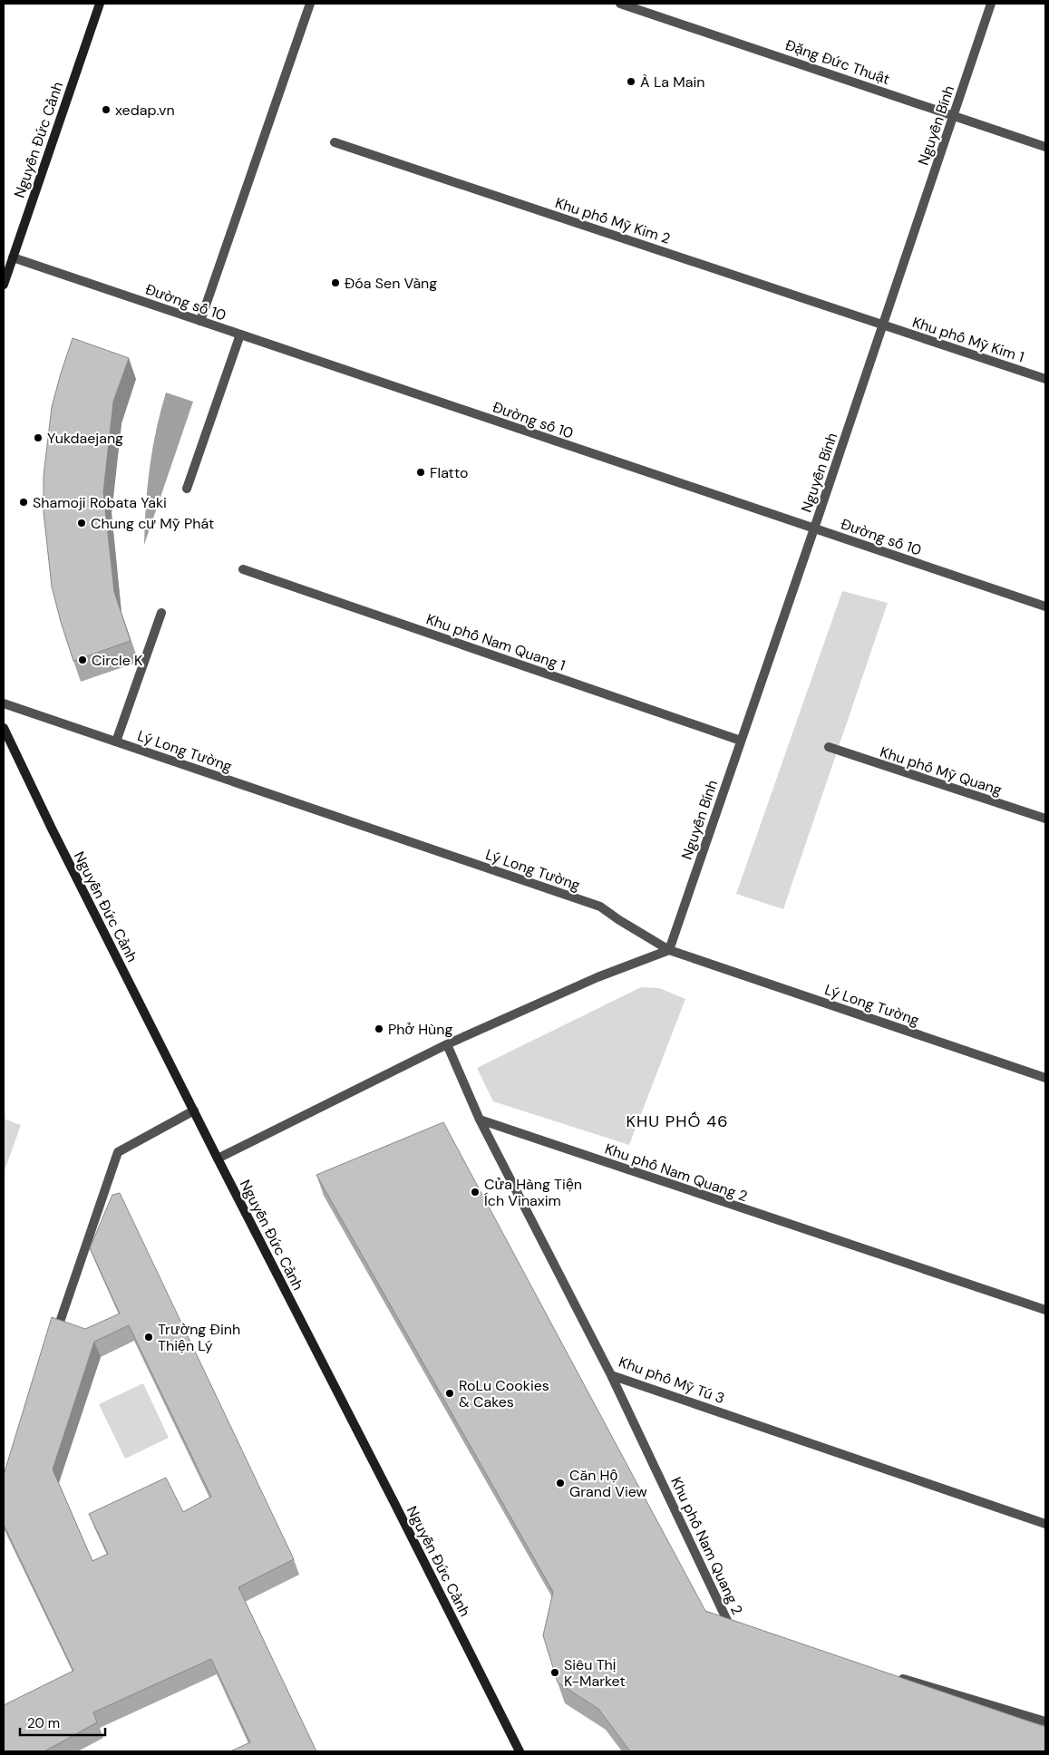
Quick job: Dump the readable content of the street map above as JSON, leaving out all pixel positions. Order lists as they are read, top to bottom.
{
  "streets": {
    "main road": ["Nguyễn Đức Cảnh"],
    "street": [
      "Đặng Đức Thuật",
      "Nguyễn Bính",
      "Khu phố Mỹ Kim 2",
      "Đường số 10",
      "Khu phố Mỹ Kim 1",
      "Khu phố Nam Quang 1",
      "Lý Long Tường",
      "Khu phố Mỹ Quang",
      "Khu phố Nam Quang 2",
      "Khu phố Mỹ Tú 3"
    ]
  },
  "crossings": [
    ["Đặng Đức Thuật", "Nguyễn Bính"],
    ["Nguyễn Bính", "Khu phố Mỹ Kim 2"],
    ["Nguyễn Bính", "Đường số 10"],
    ["Nguyễn Bính", "Khu phố Mỹ Kim 1"],
    ["Nguyễn Bính", "Khu phố Nam Quang 1"],
    ["Nguyễn Bính", "Lý Long Tường"],
    ["Nguyễn Đức Cảnh", "Đường số 10"],
    ["Khu phố Mỹ Kim 2", "Khu phố Mỹ Kim 1"],
    ["Khu phố Nam Quang 2", "Khu phố Mỹ Tú 3"]
  ],
  "districts": ["KHU PHỐ 46"],
  "places": [
    "À La Main",
    "xedap.vn",
    "Đóa Sen Vàng",
    "Yukdaejang",
    "Flatto",
    "Shamoji Robata Yaki",
    "Chung cư Mỹ Phát",
    "Circle K",
    "Phở Hùng",
    "Cửa Hàng Tiện Ích Vinaxim",
    "Trường Đinh Thiện Lý",
    "RoLu Cookies & Cakes",
    "Căn Hộ Grand View",
    "Siêu Thị K-Market"
  ],
  "scale_bar": "20 m"
}
